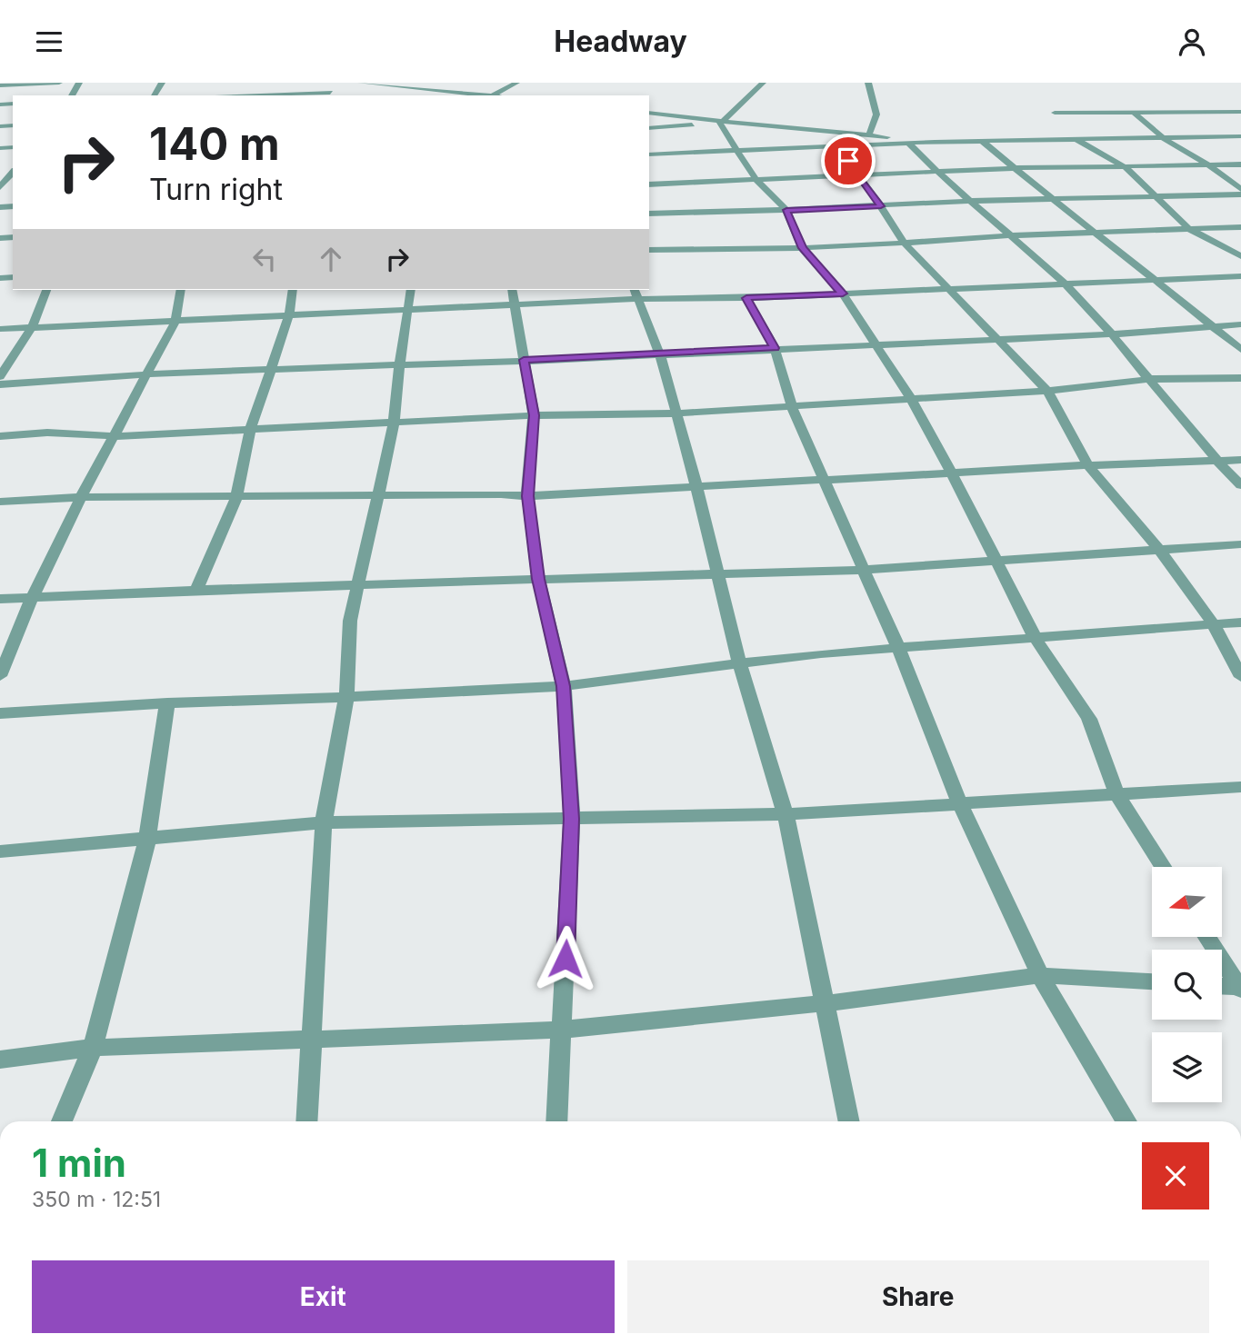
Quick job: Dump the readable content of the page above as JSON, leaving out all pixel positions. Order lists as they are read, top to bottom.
{
  "north": "left",
  "page": {
    "header": "Headway",
    "turn": ["140 m", "Turn right"],
    "heading": ["1 min", "350 m · 12:51"],
    "buttons": ["Exit", "Share"]
  }
}
